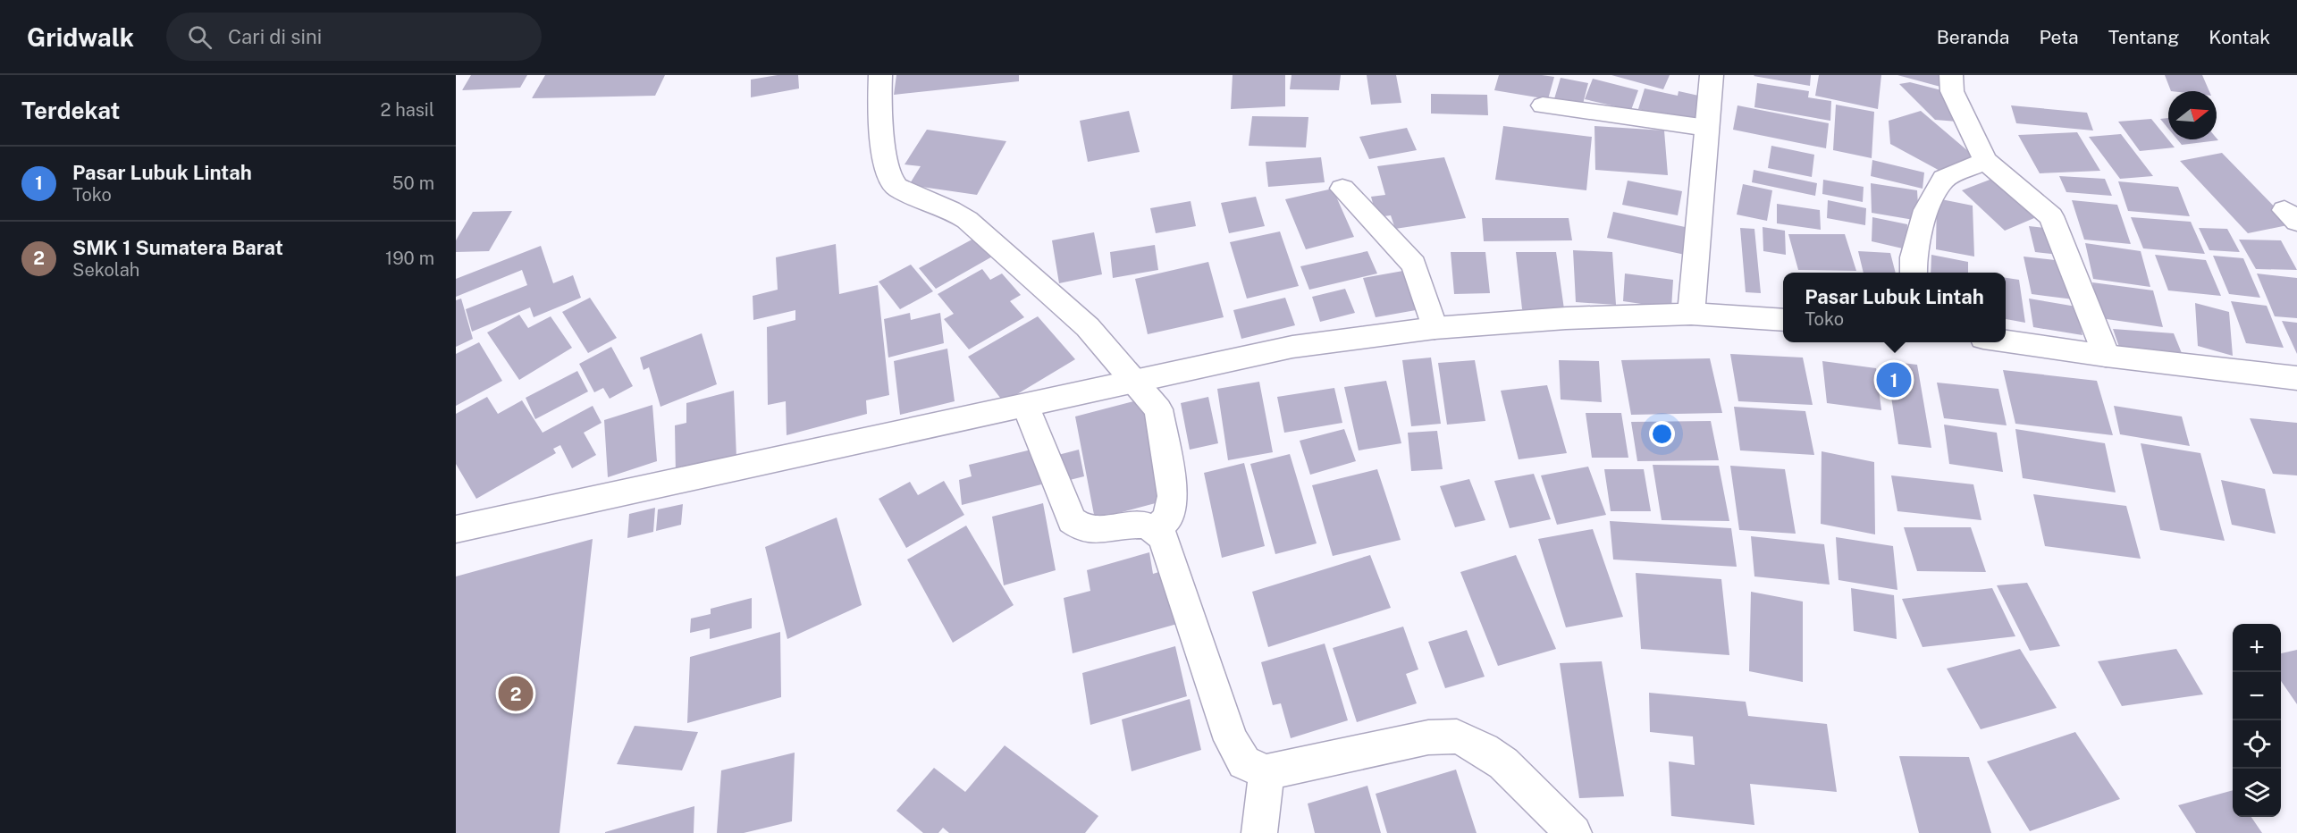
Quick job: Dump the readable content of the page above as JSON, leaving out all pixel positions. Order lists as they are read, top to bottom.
{
  "north": "right",
  "page": {
    "header": "Gridwalk",
    "search": "Cari di sini",
    "nav": [
      "Beranda",
      "Peta",
      "Tentang",
      "Kontak"
    ],
    "heading": ["Terdekat", "2 hasil"],
    "list": [
      {
        "mark": "1",
        "name": "Pasar Lubuk Lintah",
        "note": "Toko",
        "value": "50 m"
      },
      {
        "mark": "2",
        "name": "SMK 1 Sumatera Barat",
        "note": "Sekolah",
        "value": "190 m"
      }
    ],
    "popup": ["Pasar Lubuk Lintah", "Toko"],
    "pins": ["1", "2"],
    "map_buttons": ["+", "−"]
  }
}
